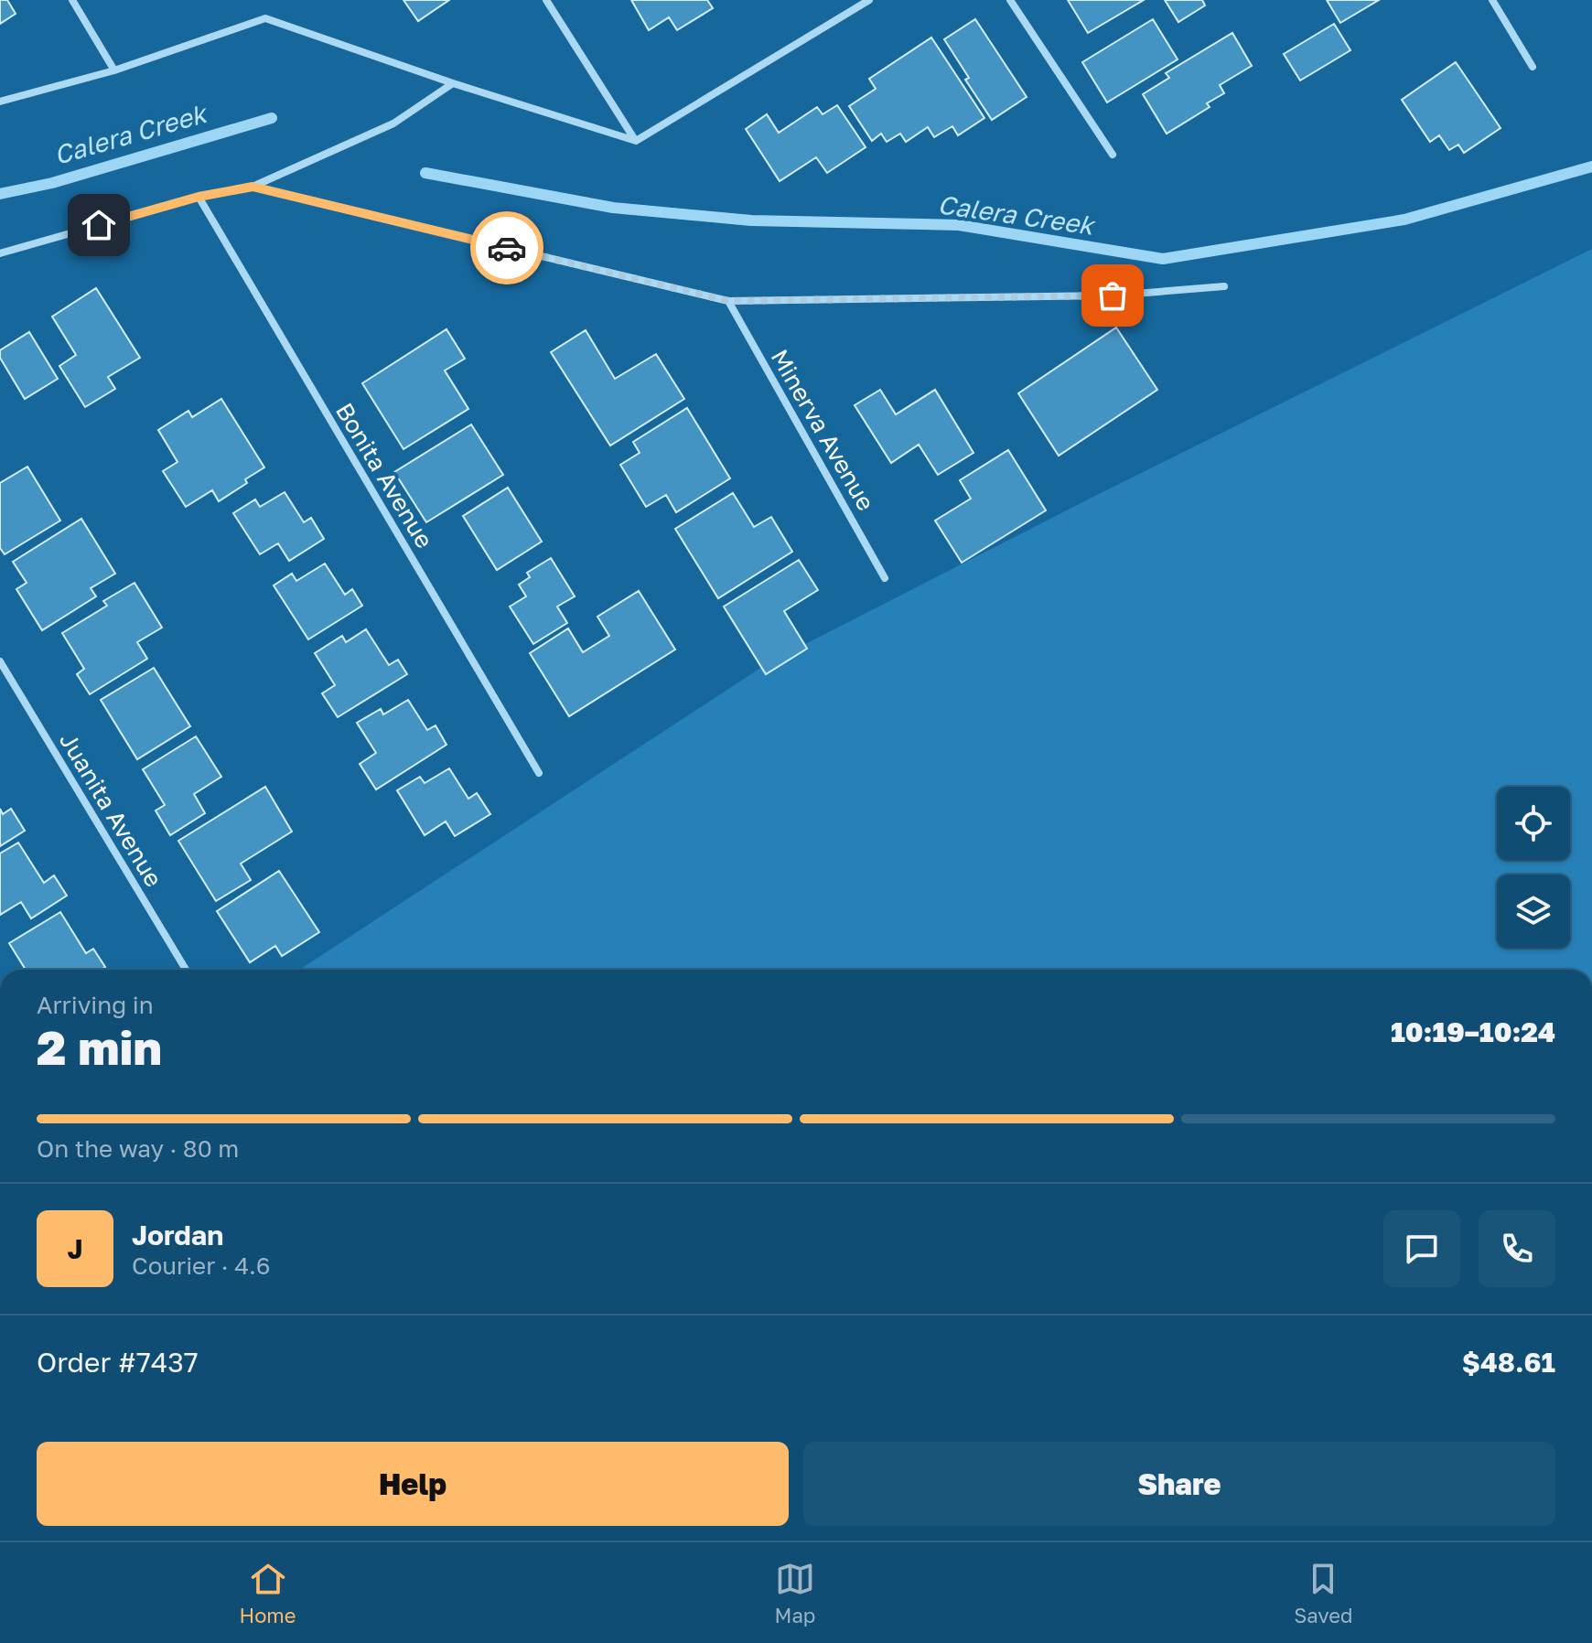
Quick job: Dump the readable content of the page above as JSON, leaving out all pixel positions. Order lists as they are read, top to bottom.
{
  "streets": {
    "street": ["Minerva Avenue", "Bonita Avenue", "Juanita Avenue"]
  },
  "water": ["Calera Creek"],
  "page": {
    "heading": ["2 min", "Arriving in", "10:19–10:24"],
    "panel": [
      "Jordan",
      "Courier · 4.6",
      "Order #7437",
      "$48.61"
    ],
    "bar": "On the way · 80 m",
    "round": "J",
    "buttons": ["Help", "Share"],
    "tabs": ["Home", "Map", "Saved"]
  }
}
